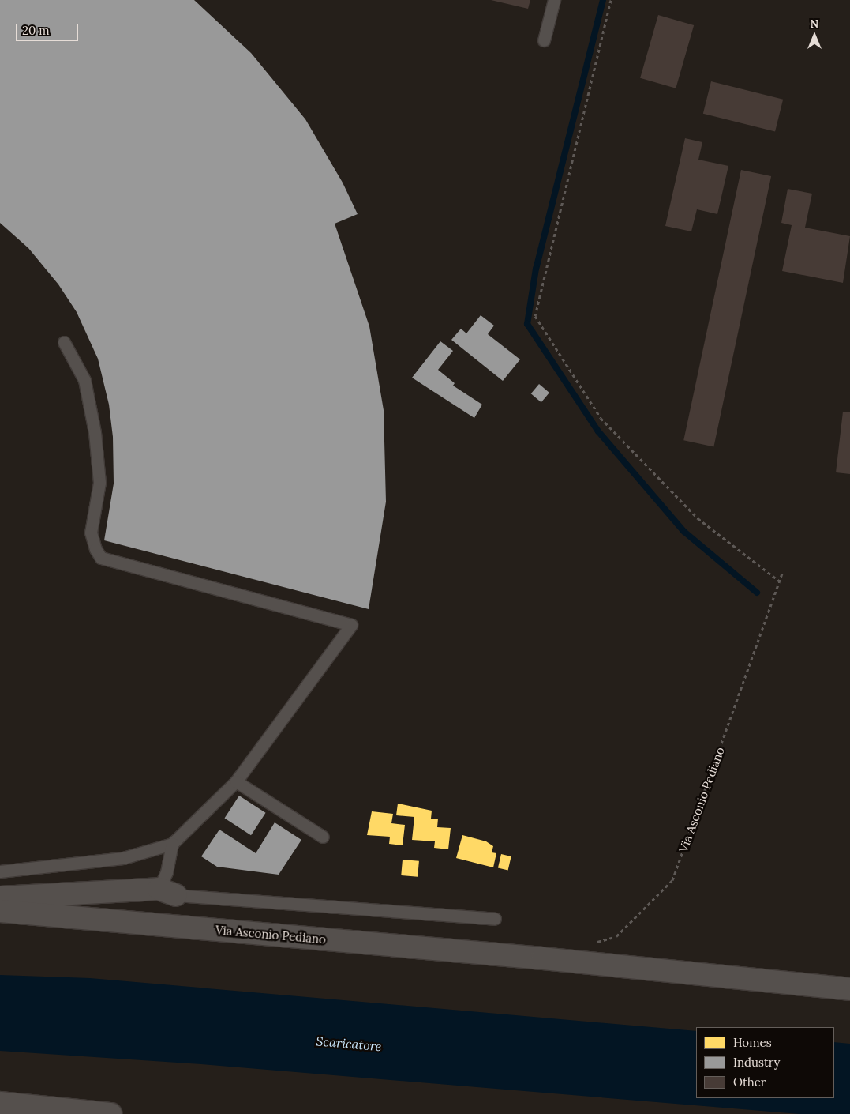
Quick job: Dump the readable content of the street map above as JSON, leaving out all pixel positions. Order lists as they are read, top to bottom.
{
  "streets": {
    "street": ["Via Asconio Pediano"]
  },
  "water": ["Scaricatore"],
  "legend": ["Homes", "Industry", "Other"],
  "scale_bar": "20 m",
  "north": "top"
}
